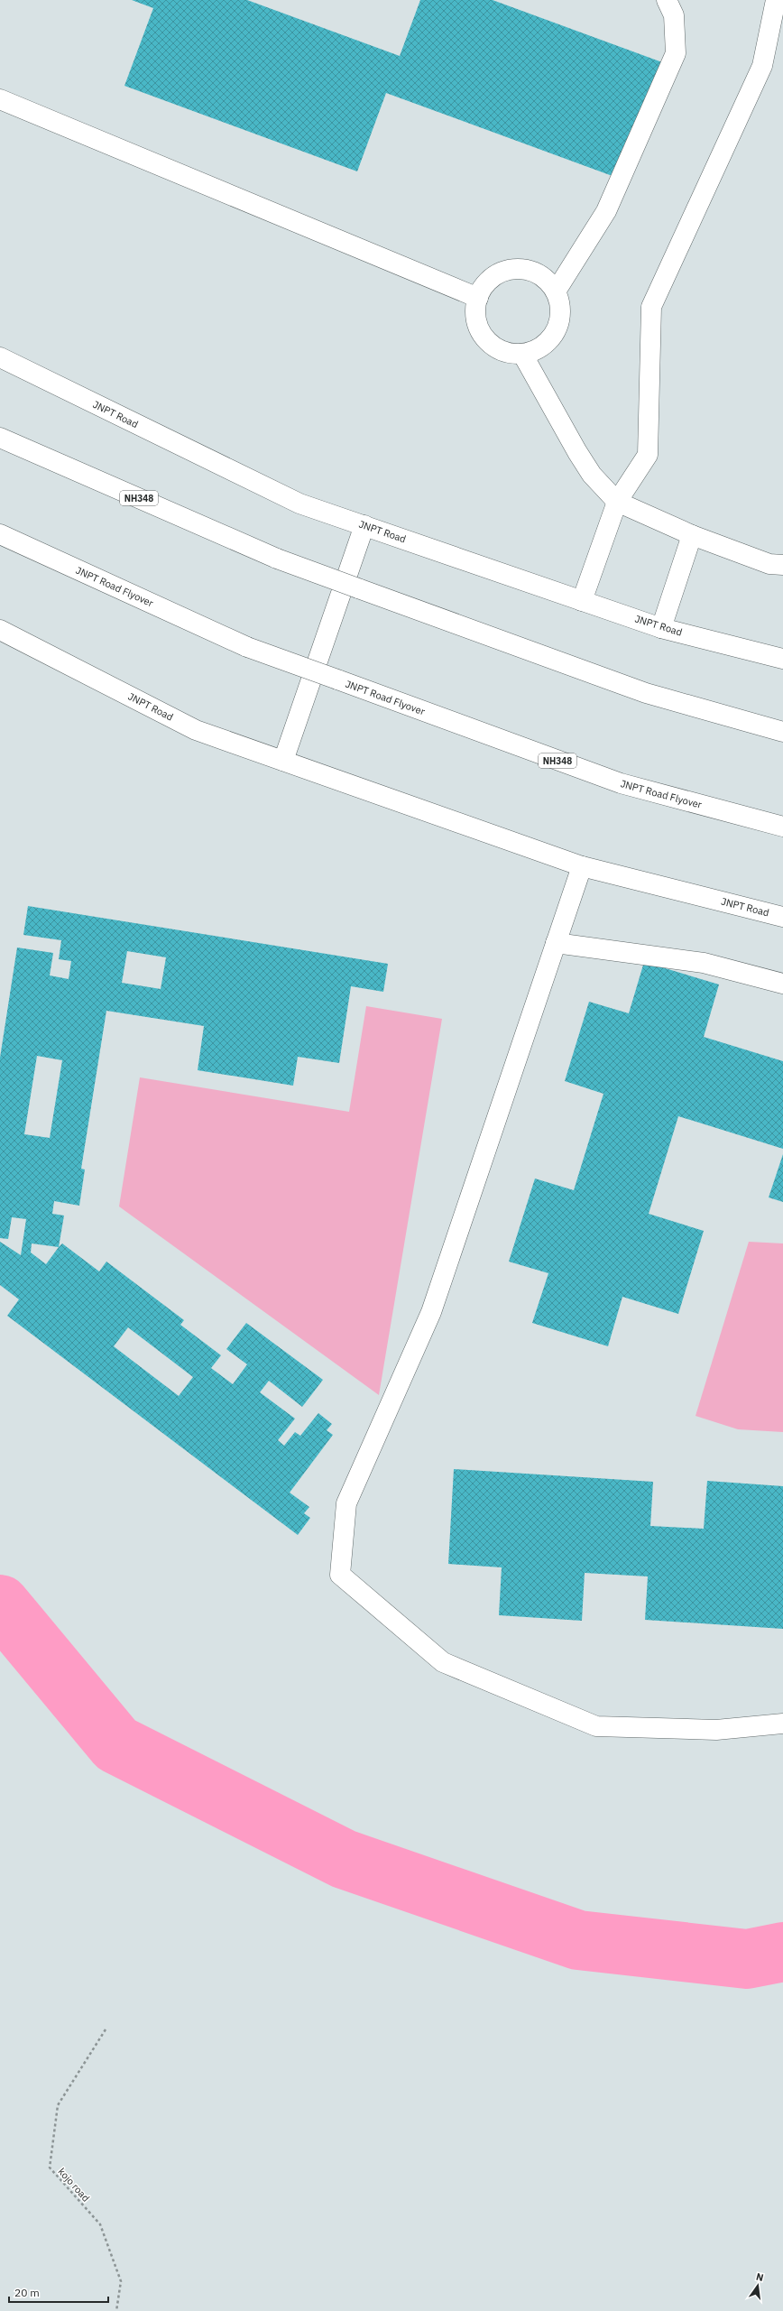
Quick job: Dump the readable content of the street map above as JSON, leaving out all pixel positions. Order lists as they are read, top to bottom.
{
  "streets": {
    "main road": ["JNPT Road", "NH348", "JNPT Road Flyover"],
    "path": ["kojo road"]
  },
  "scale_bar": "20 m",
  "north": "top"
}
